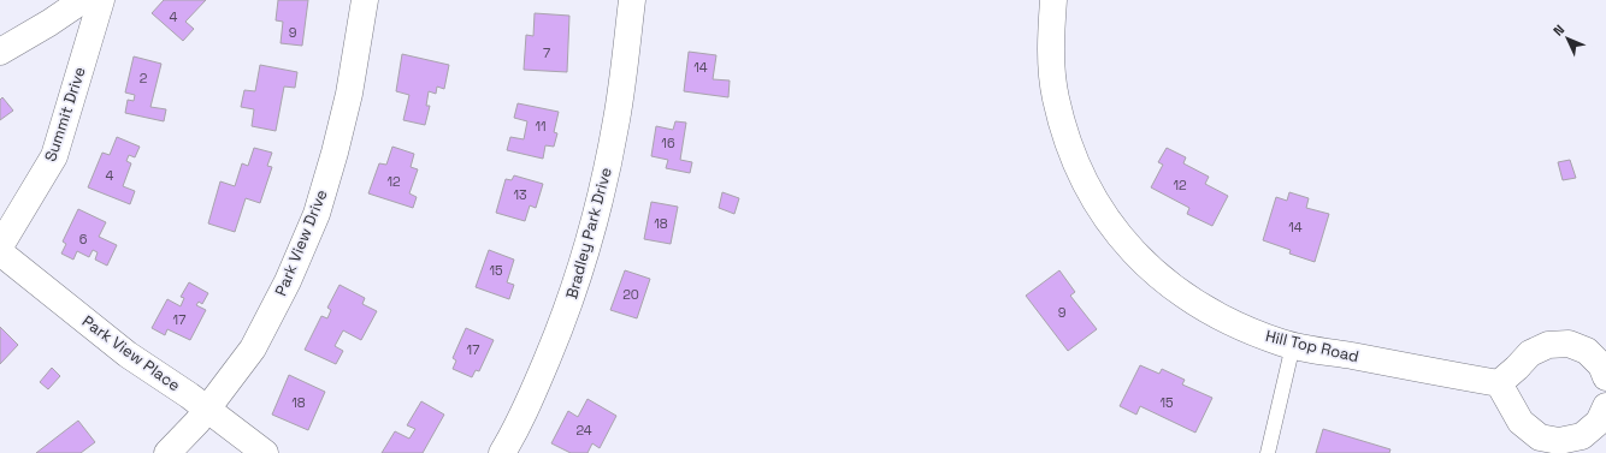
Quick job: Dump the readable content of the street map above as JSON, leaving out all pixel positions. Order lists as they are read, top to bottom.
{
  "streets": {
    "street": [
      "Summit Drive",
      "Bradley Park Drive",
      "Park View Drive",
      "Hill Top Road",
      "Park View Place"
    ]
  },
  "crossings": [
    ["Park View Drive", "Park View Place"]
  ],
  "house_numbers": [
    "4",
    "9",
    "7",
    "14",
    "2",
    "11",
    "16",
    "4",
    "12",
    "12",
    "13",
    "18",
    "14",
    "6",
    "15",
    "20",
    "9",
    "17",
    "17",
    "18",
    "15",
    "24"
  ],
  "north": "top left"
}
